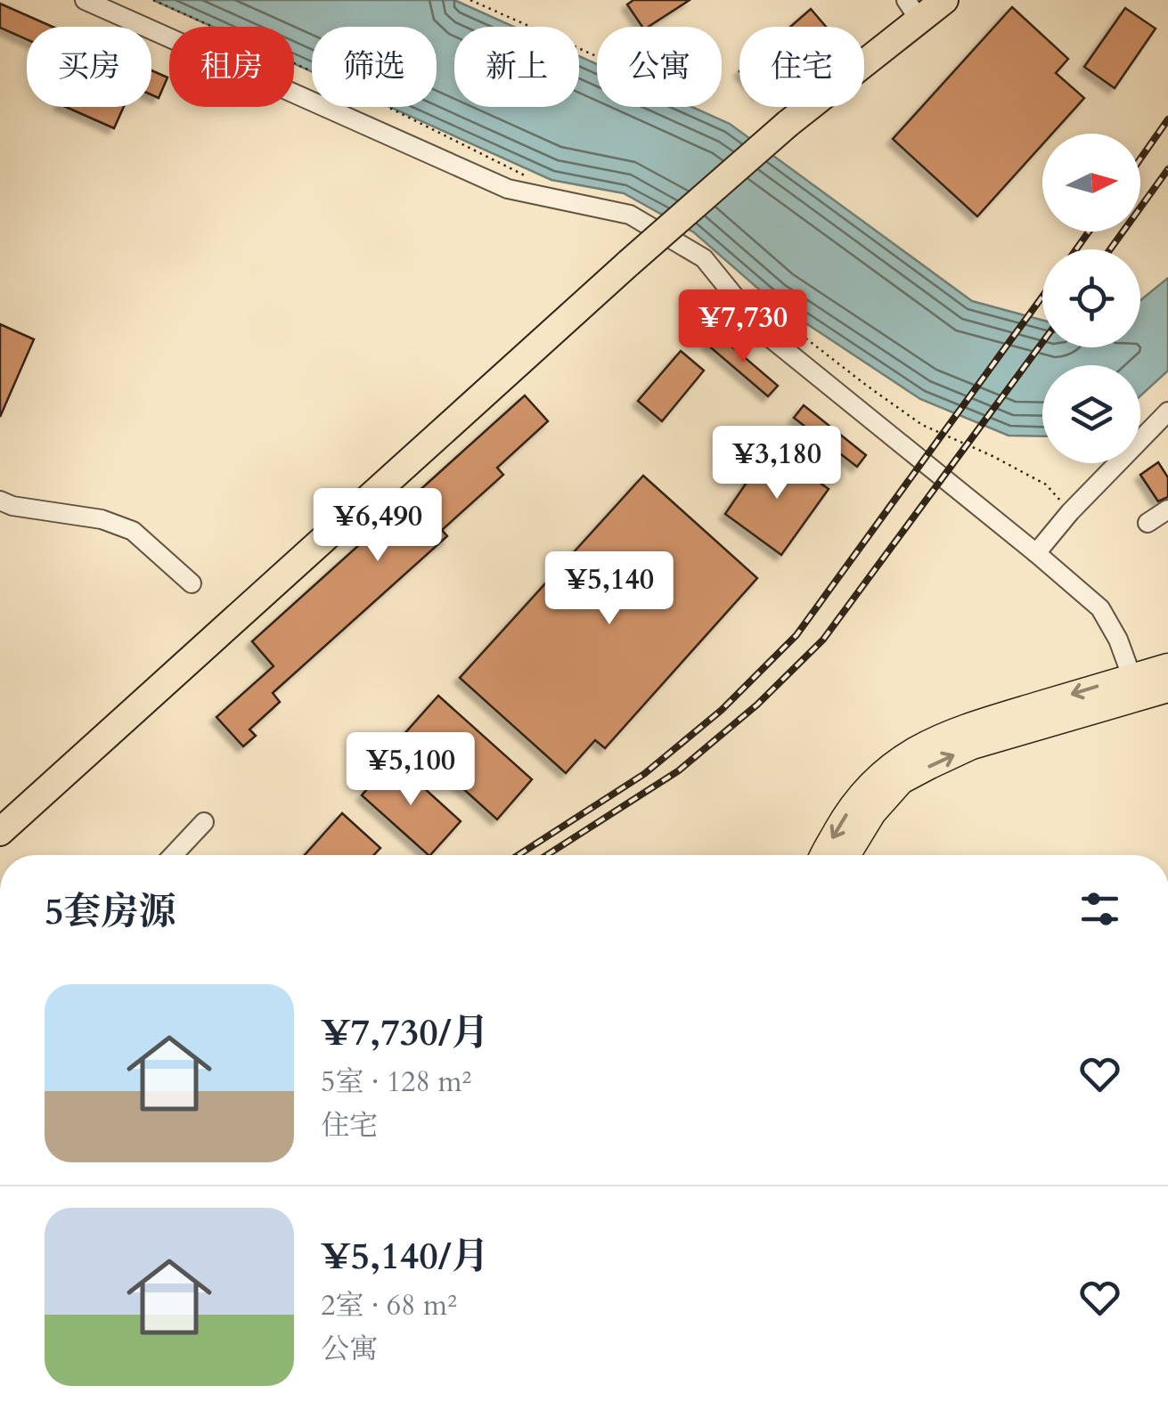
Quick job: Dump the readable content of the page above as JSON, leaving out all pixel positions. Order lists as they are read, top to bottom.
{
  "north": "right",
  "page": {
    "chip": [
      "买房",
      "租房",
      "筛选",
      "新上",
      "公寓",
      "住宅"
    ],
    "price": [
      "¥7,730",
      "¥3,180",
      "¥6,490",
      "¥5,140",
      "¥5,100"
    ],
    "heading": "5套房源",
    "list": [
      {
        "name": "¥7,730/月",
        "note": "5室 · 128 m² · 住宅"
      },
      {
        "name": "¥5,140/月",
        "note": "2室 · 68 m² · 公寓"
      }
    ]
  }
}
